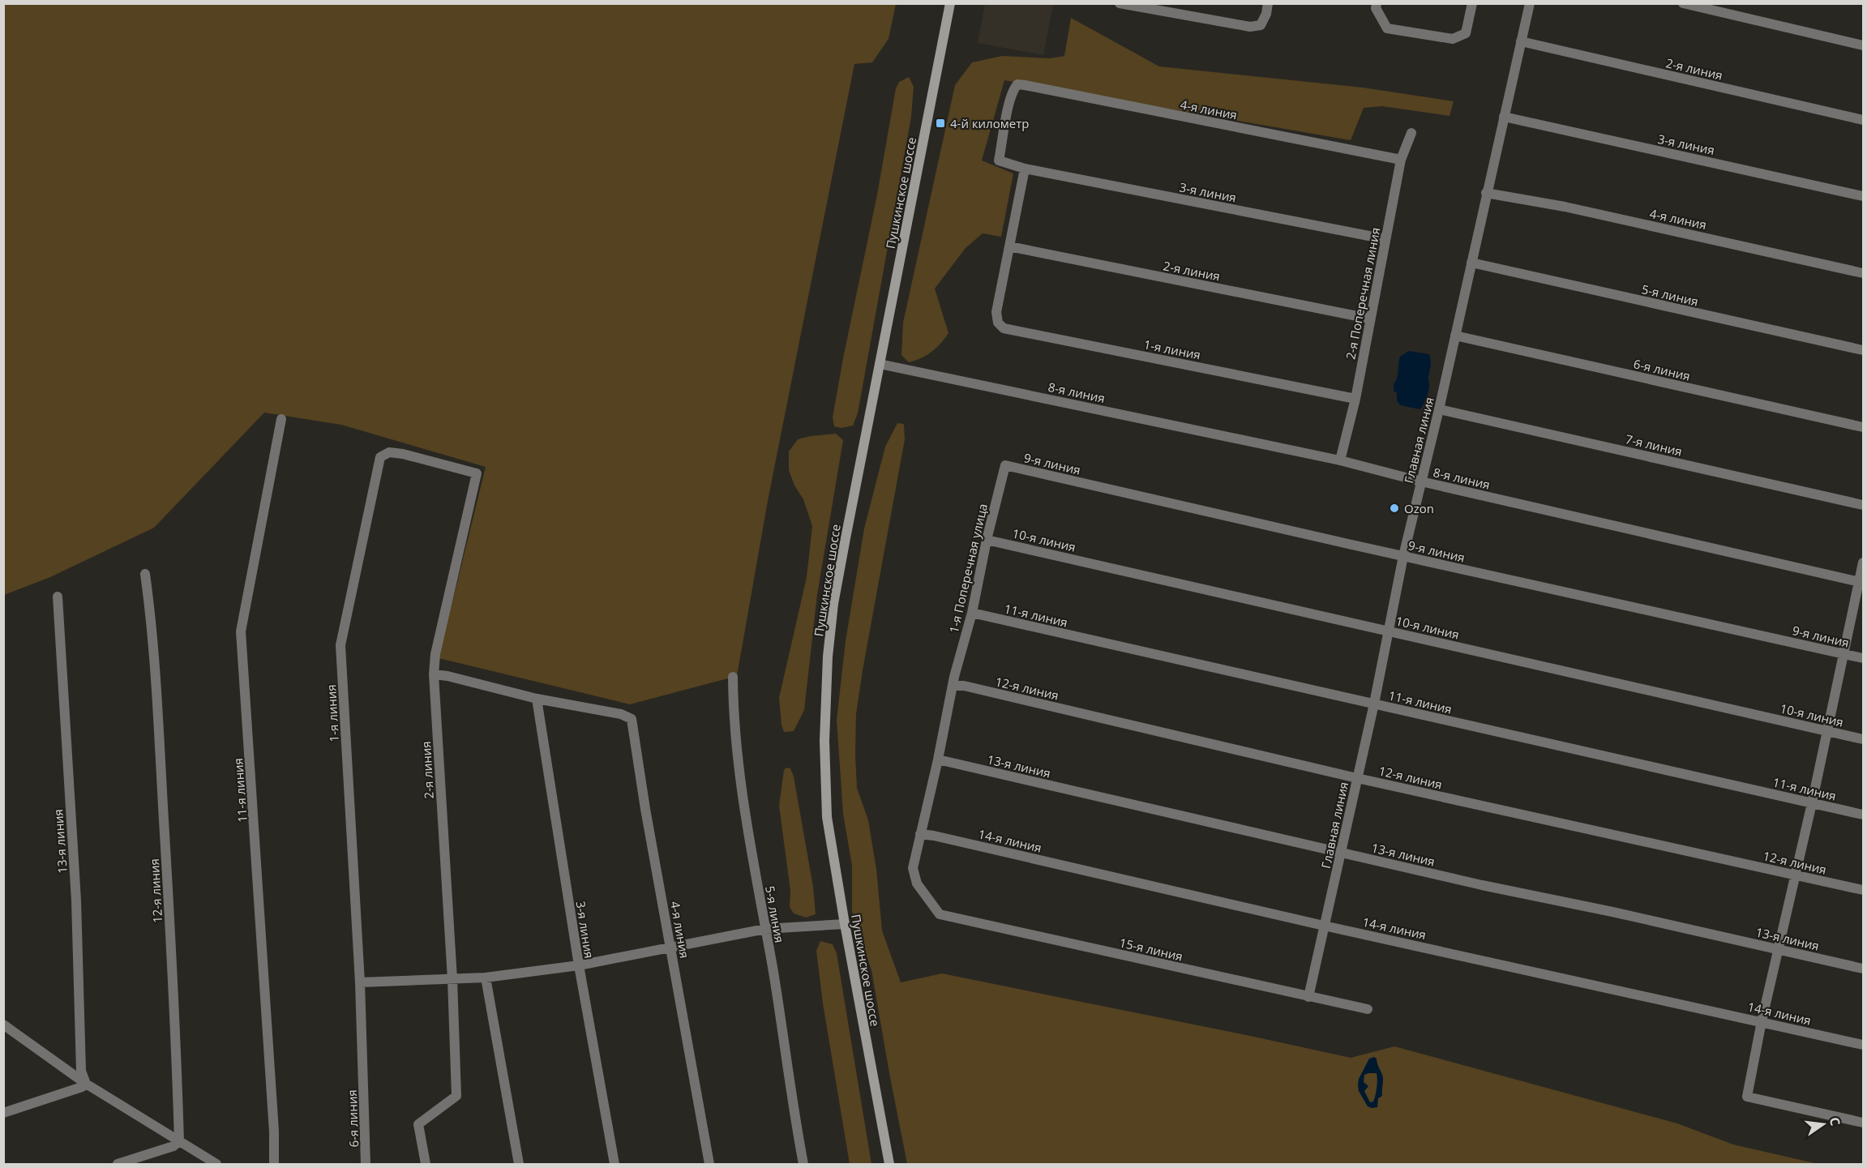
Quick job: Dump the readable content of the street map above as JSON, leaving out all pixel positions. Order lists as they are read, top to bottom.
{
  "streets": {
    "main road": ["Пушкинское шоссе"],
    "street": [
      "2-я линия",
      "4-я линия",
      "3-я линия",
      "2-я Поперечная линия",
      "5-я линия",
      "1-я линия",
      "6-я линия",
      "8-я линия",
      "Главная линия",
      "7-я линия",
      "9-я линия",
      "10-я линия",
      "1-я Поперечная улица",
      "11-я линия",
      "12-я линия",
      "13-я линия",
      "14-я линия",
      "15-я линия"
    ]
  },
  "crossings": [
    ["2-я линия", "2-я Поперечная линия"],
    ["2-я линия", "1-я линия"],
    ["2-я линия", "Главная линия"],
    ["4-я линия", "3-я линия"],
    ["4-я линия", "2-я Поперечная линия"],
    ["4-я линия", "Главная линия"],
    ["3-я линия", "2-я Поперечная линия"],
    ["3-я линия", "Главная линия"],
    ["Пушкинское шоссе", "8-я линия"],
    ["2-я Поперечная линия", "1-я линия"],
    ["2-я Поперечная линия", "8-я линия"],
    ["5-я линия", "Главная линия"],
    ["1-я линия", "6-я линия"],
    ["6-я линия", "Главная линия"],
    ["8-я линия", "Главная линия"],
    ["Главная линия", "7-я линия"],
    ["Главная линия", "9-я линия"],
    ["Главная линия", "10-я линия"],
    ["Главная линия", "11-я линия"],
    ["Главная линия", "12-я линия"],
    ["Главная линия", "13-я линия"],
    ["Главная линия", "14-я линия"],
    ["Главная линия", "15-я линия"],
    ["9-я линия", "1-я Поперечная улица"],
    ["10-я линия", "1-я Поперечная улица"],
    ["1-я Поперечная улица", "11-я линия"],
    ["1-я Поперечная улица", "12-я линия"],
    ["1-я Поперечная улица", "13-я линия"],
    ["1-я Поперечная улица", "14-я линия"],
    ["1-я Поперечная улица", "15-я линия"]
  ],
  "places": {
    "transit": ["4-й километр"],
    "other": ["Ozon"]
  },
  "north": "right"
}
